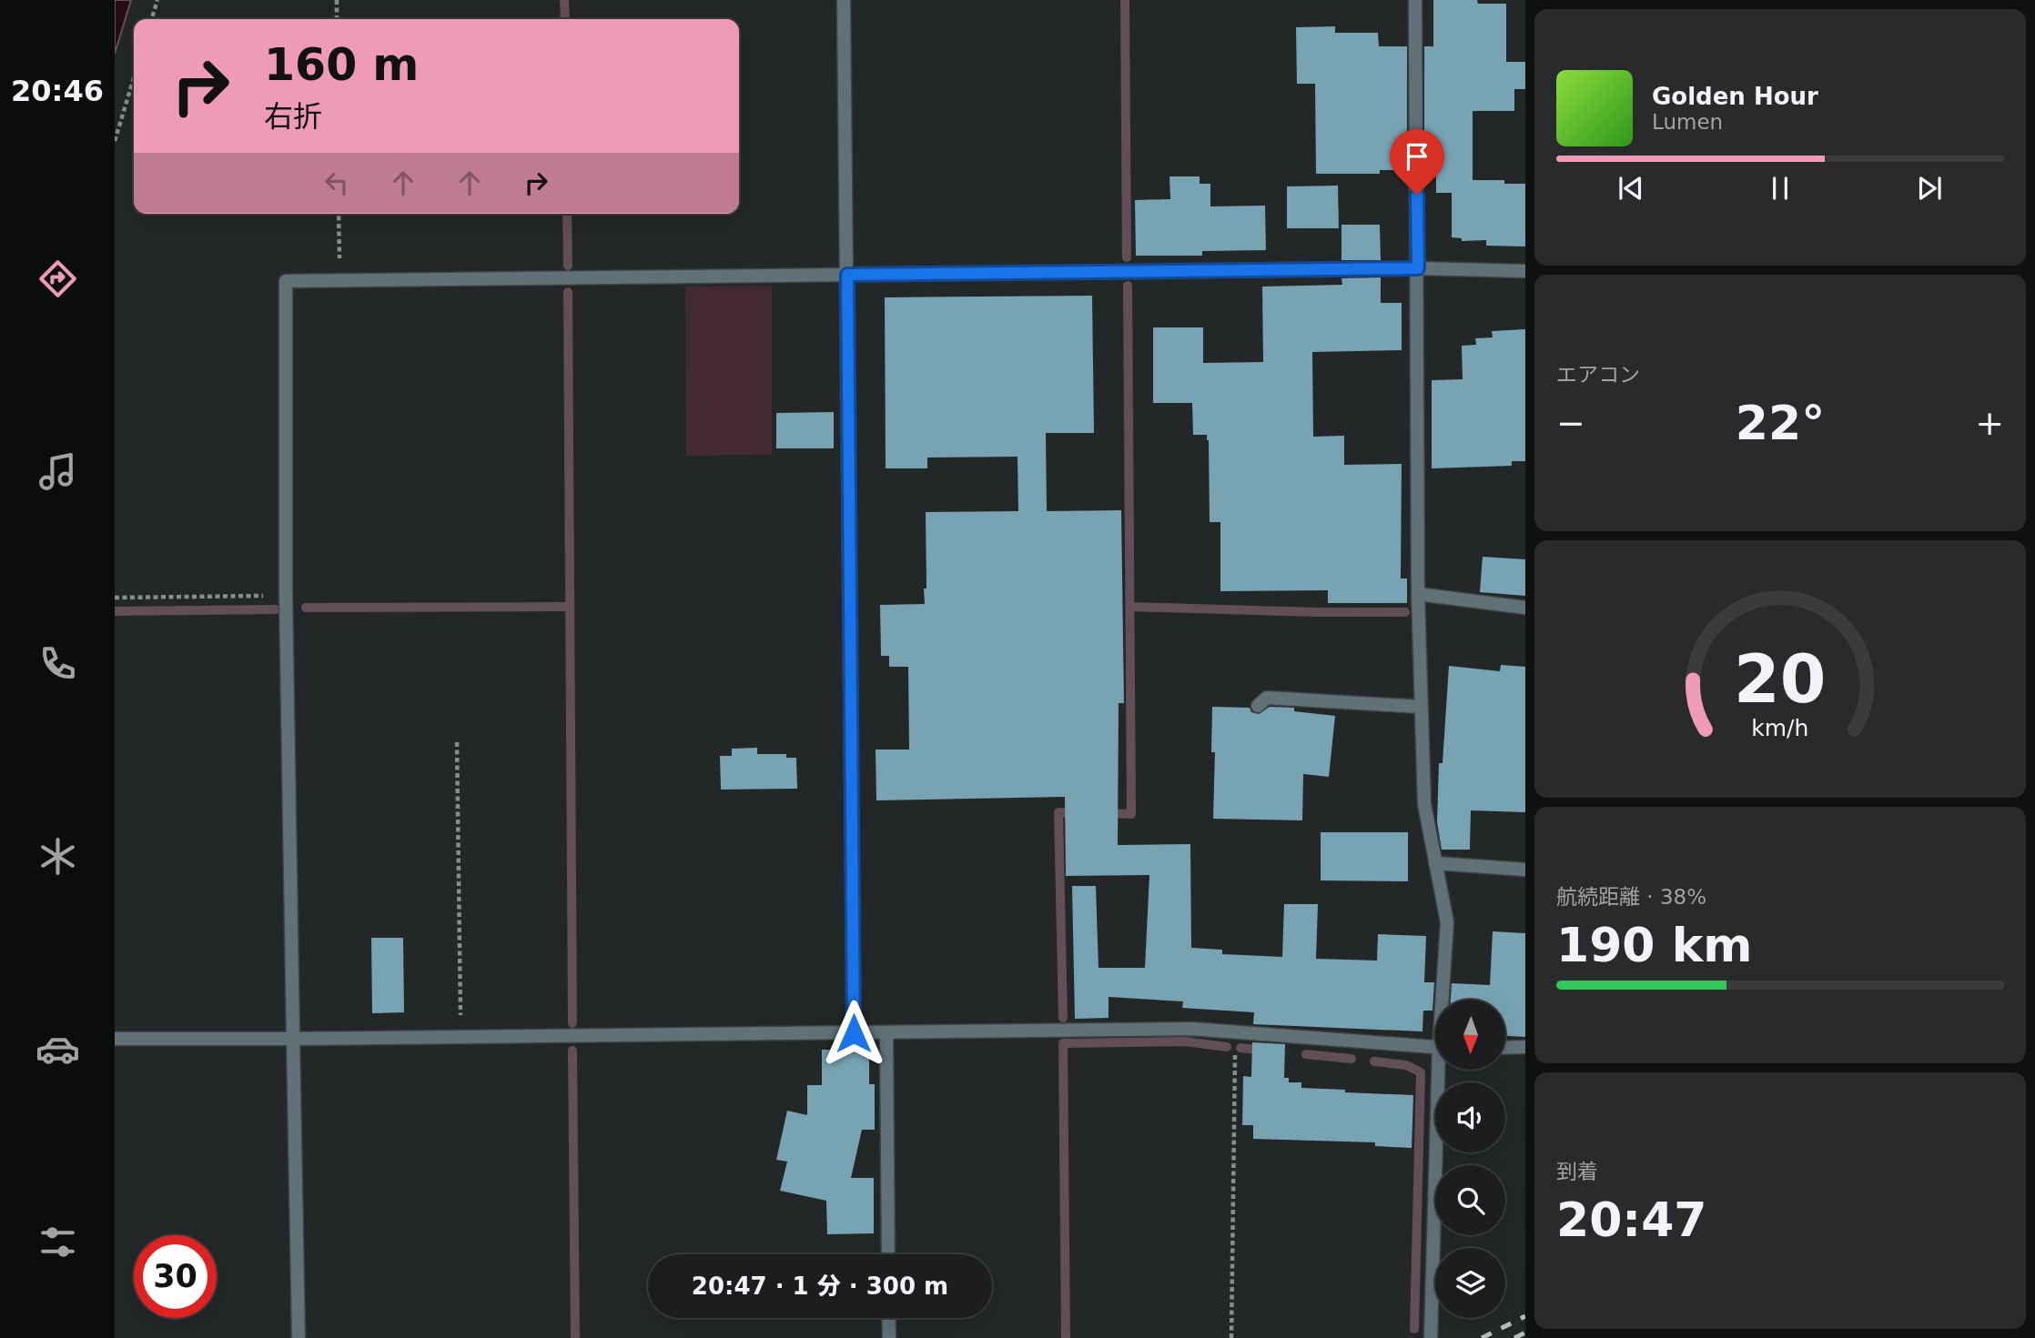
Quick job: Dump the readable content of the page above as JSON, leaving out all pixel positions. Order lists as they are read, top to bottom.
{
  "north": "bottom",
  "page": {
    "tabs": "20:46",
    "turn": ["160 m", "右折"],
    "song": ["Golden Hour", "Lumen"],
    "tile": [
      "エアコン",
      ["航続距離 · 38%", "190 km"],
      ["到着", "20:47"]
    ],
    "heat": ["−", "22°", "+"],
    "limit": "30",
    "trip": "20:47 · 1 分 · 300 m",
    "gauge": ["20", "km/h"]
  }
}
